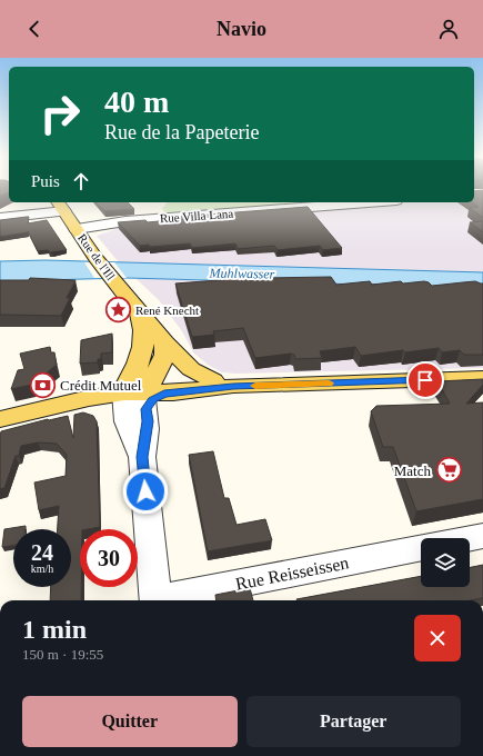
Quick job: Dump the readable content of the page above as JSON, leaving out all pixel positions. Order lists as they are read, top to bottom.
{
  "streets": {
    "main road": ["Rue de l'Ill"],
    "street": ["Rue Villa Lana", "Rue Reisseissen"]
  },
  "crossings": [
    ["Rue Villa Lana", "Rue de l'Ill"]
  ],
  "water": ["Muhlwasser"],
  "places": {
    "place": ["René Knecht"],
    "bank": ["Crédit Mutuel"],
    "supermarket": ["Match"]
  },
  "page": {
    "header": "Navio",
    "turn": ["40 m", "Rue de la Papeterie"],
    "then": "Puis",
    "speed": "24 km/h",
    "limit": "30",
    "heading": ["1 min", "150 m · 19:55"],
    "buttons": ["Quitter", "Partager"]
  }
}
